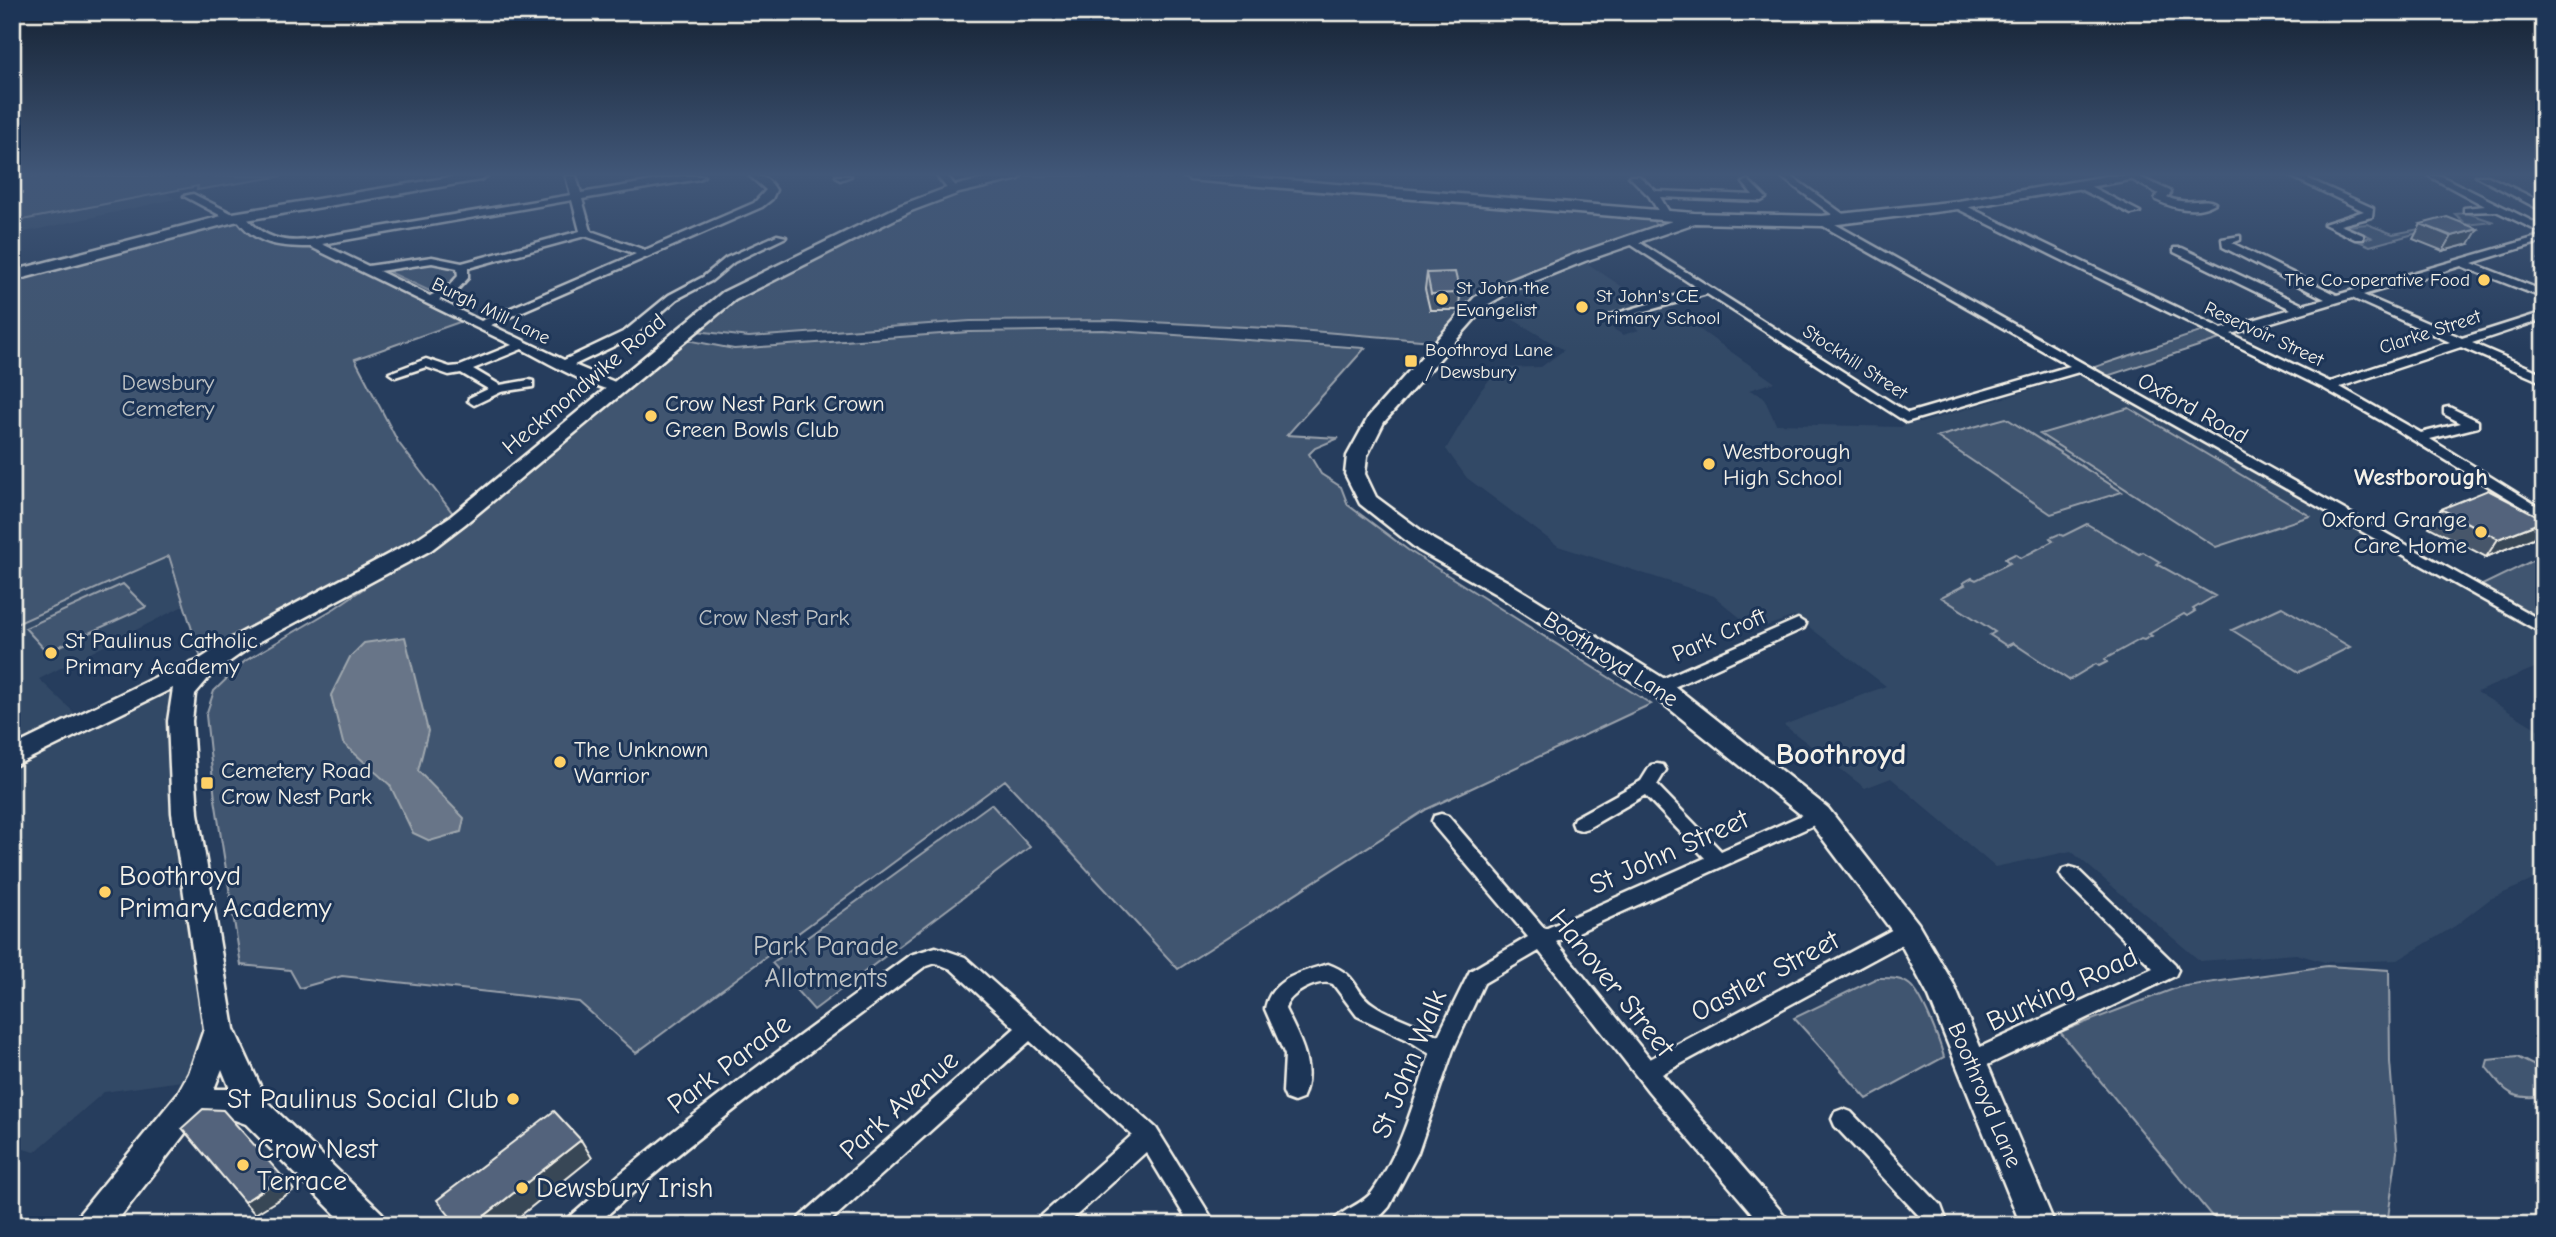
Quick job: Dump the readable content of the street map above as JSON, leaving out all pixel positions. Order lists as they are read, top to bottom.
{
  "streets": {
    "street": [
      "Burgh Mill Lane",
      "Clarke Street",
      "Reservoir Street",
      "Stockhill Street",
      "Heckmondwike Road",
      "Oxford Road",
      "Park Croft",
      "Boothroyd Lane",
      "St John Street",
      "Oastler Street",
      "Hanover Street",
      "Burking Road",
      "Park Parade",
      "St John Walk",
      "Park Avenue"
    ]
  },
  "crossings": [
    ["Burgh Mill Lane", "Heckmondwike Road"],
    ["Clarke Street", "Reservoir Street"],
    ["Stockhill Street", "Oxford Road"],
    ["Stockhill Street", "Boothroyd Lane"],
    ["Park Croft", "Boothroyd Lane"],
    ["Boothroyd Lane", "St John Street"],
    ["Boothroyd Lane", "Oastler Street"],
    ["Boothroyd Lane", "Burking Road"],
    ["St John Street", "Hanover Street"],
    ["St John Street", "St John Walk"],
    ["Oastler Street", "Hanover Street"],
    ["Hanover Street", "St John Walk"],
    ["Park Parade", "Park Avenue"]
  ],
  "districts": ["Westborough", "Boothroyd"],
  "parks": ["Dewsbury Cemetery", "Crow Nest Park", "Park Parade Allotments"],
  "places": {
    "other": [
      "The Co-operative Food",
      "St John the Evangelist",
      "St John's CE Primary School",
      "Crow Nest Park Crown Green Bowls Club",
      "Westborough High School",
      "Oxford Grange Care Home",
      "St Paulinus Catholic Primary Academy",
      "The Unknown Warrior",
      "Boothroyd Primary Academy",
      "St Paulinus Social Club",
      "Crow Nest Terrace",
      "Dewsbury Irish"
    ],
    "transit": ["Boothroyd Lane / Dewsbury", "Cemetery Road Crow Nest Park"]
  }
}
